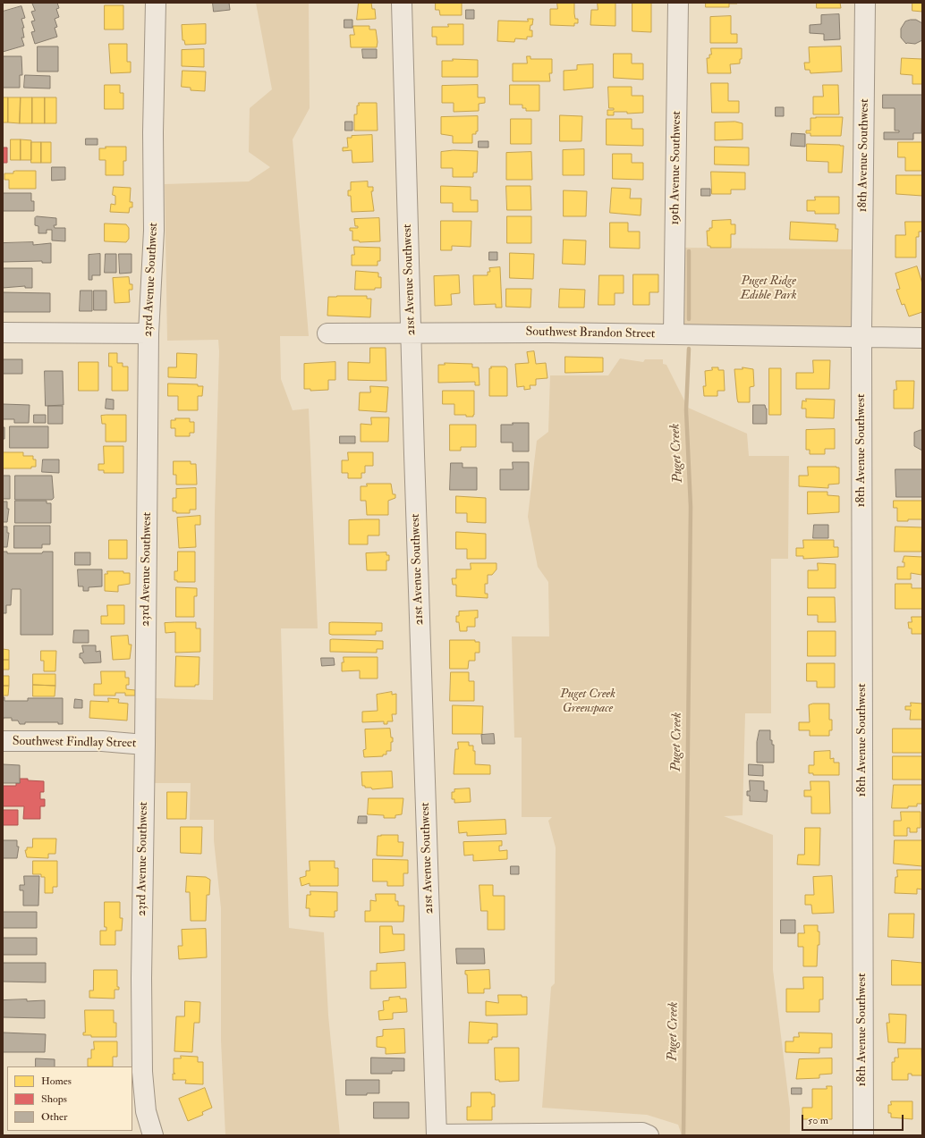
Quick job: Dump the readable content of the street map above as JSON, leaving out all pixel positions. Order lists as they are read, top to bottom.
{
  "streets": {
    "street": [
      "18th Avenue Southwest",
      "19th Avenue Southwest",
      "23rd Avenue Southwest",
      "21st Avenue Southwest",
      "Southwest Brandon Street",
      "Southwest Findlay Street"
    ]
  },
  "crossings": [
    ["18th Avenue Southwest", "Southwest Brandon Street"],
    ["19th Avenue Southwest", "Southwest Brandon Street"],
    ["23rd Avenue Southwest", "Southwest Findlay Street"],
    ["21st Avenue Southwest", "Southwest Brandon Street"]
  ],
  "water": ["Puget Creek"],
  "parks": ["Puget Ridge Edible Park", "Puget Creek Greenspace"],
  "legend": ["Homes", "Shops", "Other"],
  "scale_bar": "50 m"
}
